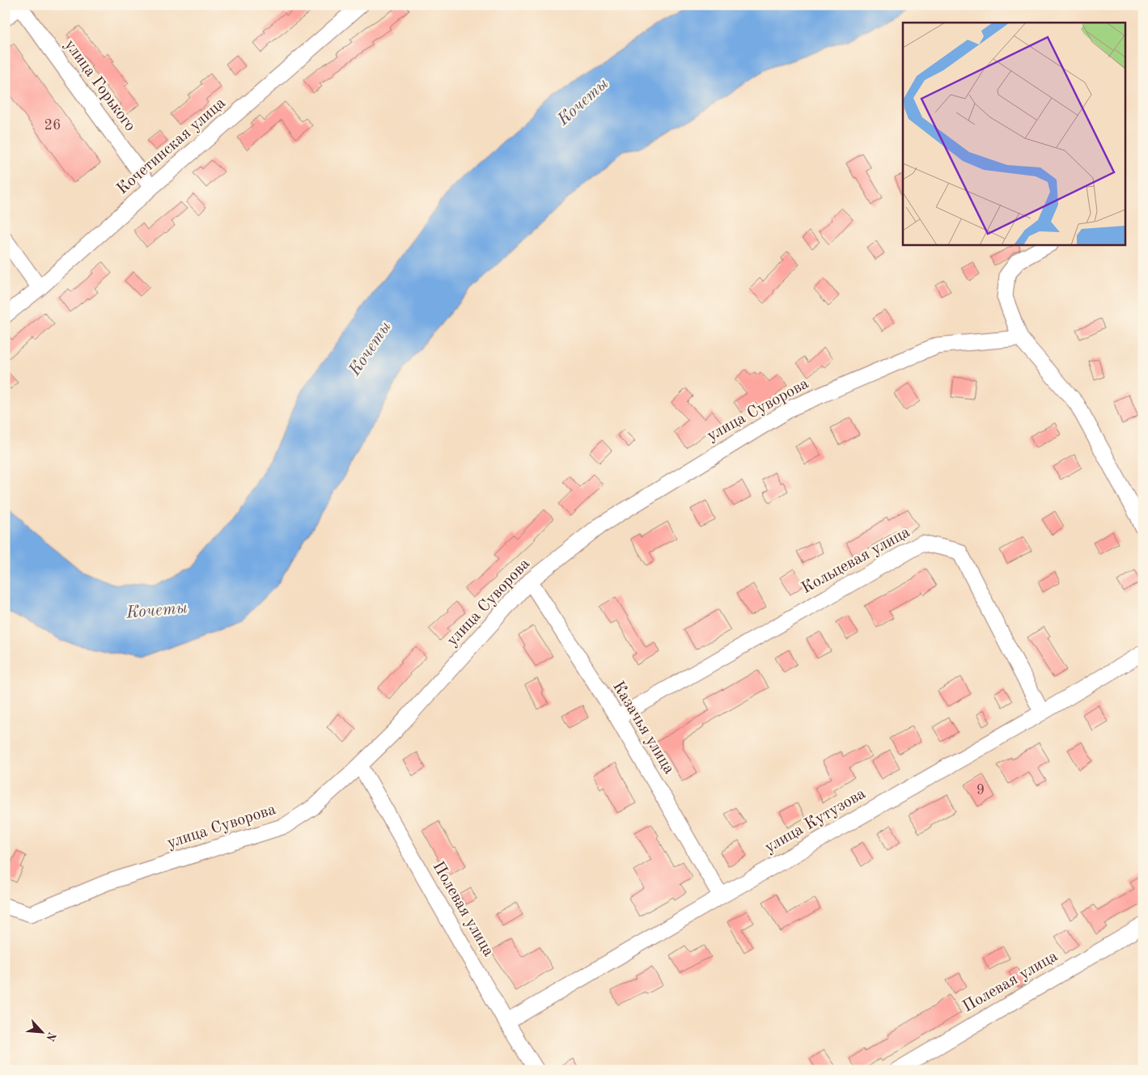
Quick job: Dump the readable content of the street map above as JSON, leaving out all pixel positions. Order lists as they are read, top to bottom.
{
  "streets": {
    "street": [
      "улица Горького",
      "Кочетинская улица",
      "улица Суворова",
      "Кольцевая улица",
      "Казачья улица",
      "улица Кутузова",
      "Полевая улица"
    ]
  },
  "crossings": [
    ["улица Горького", "Кочетинская улица"],
    ["улица Суворова", "Казачья улица"],
    ["улица Суворова", "Полевая улица"],
    ["Кольцевая улица", "Казачья улица"],
    ["Кольцевая улица", "улица Кутузова"],
    ["Казачья улица", "улица Кутузова"],
    ["улица Кутузова", "Полевая улица"]
  ],
  "water": ["Кочеты"],
  "house_numbers": ["26", "9"],
  "north": "bottom right"
}
